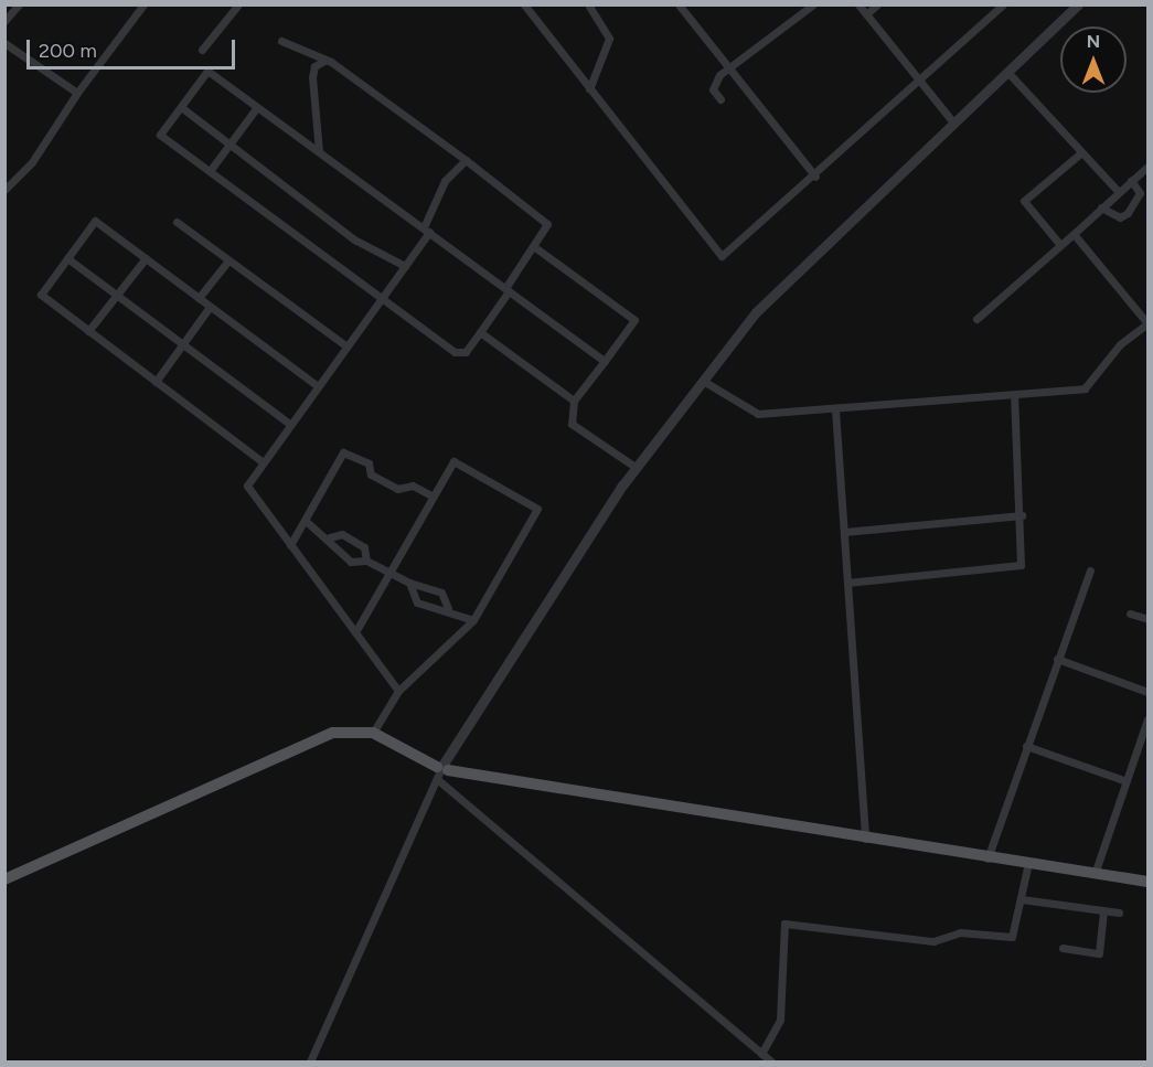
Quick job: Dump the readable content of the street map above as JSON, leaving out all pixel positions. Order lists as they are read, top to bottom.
{
  "scale_bar": "200 m",
  "north": "top"
}
